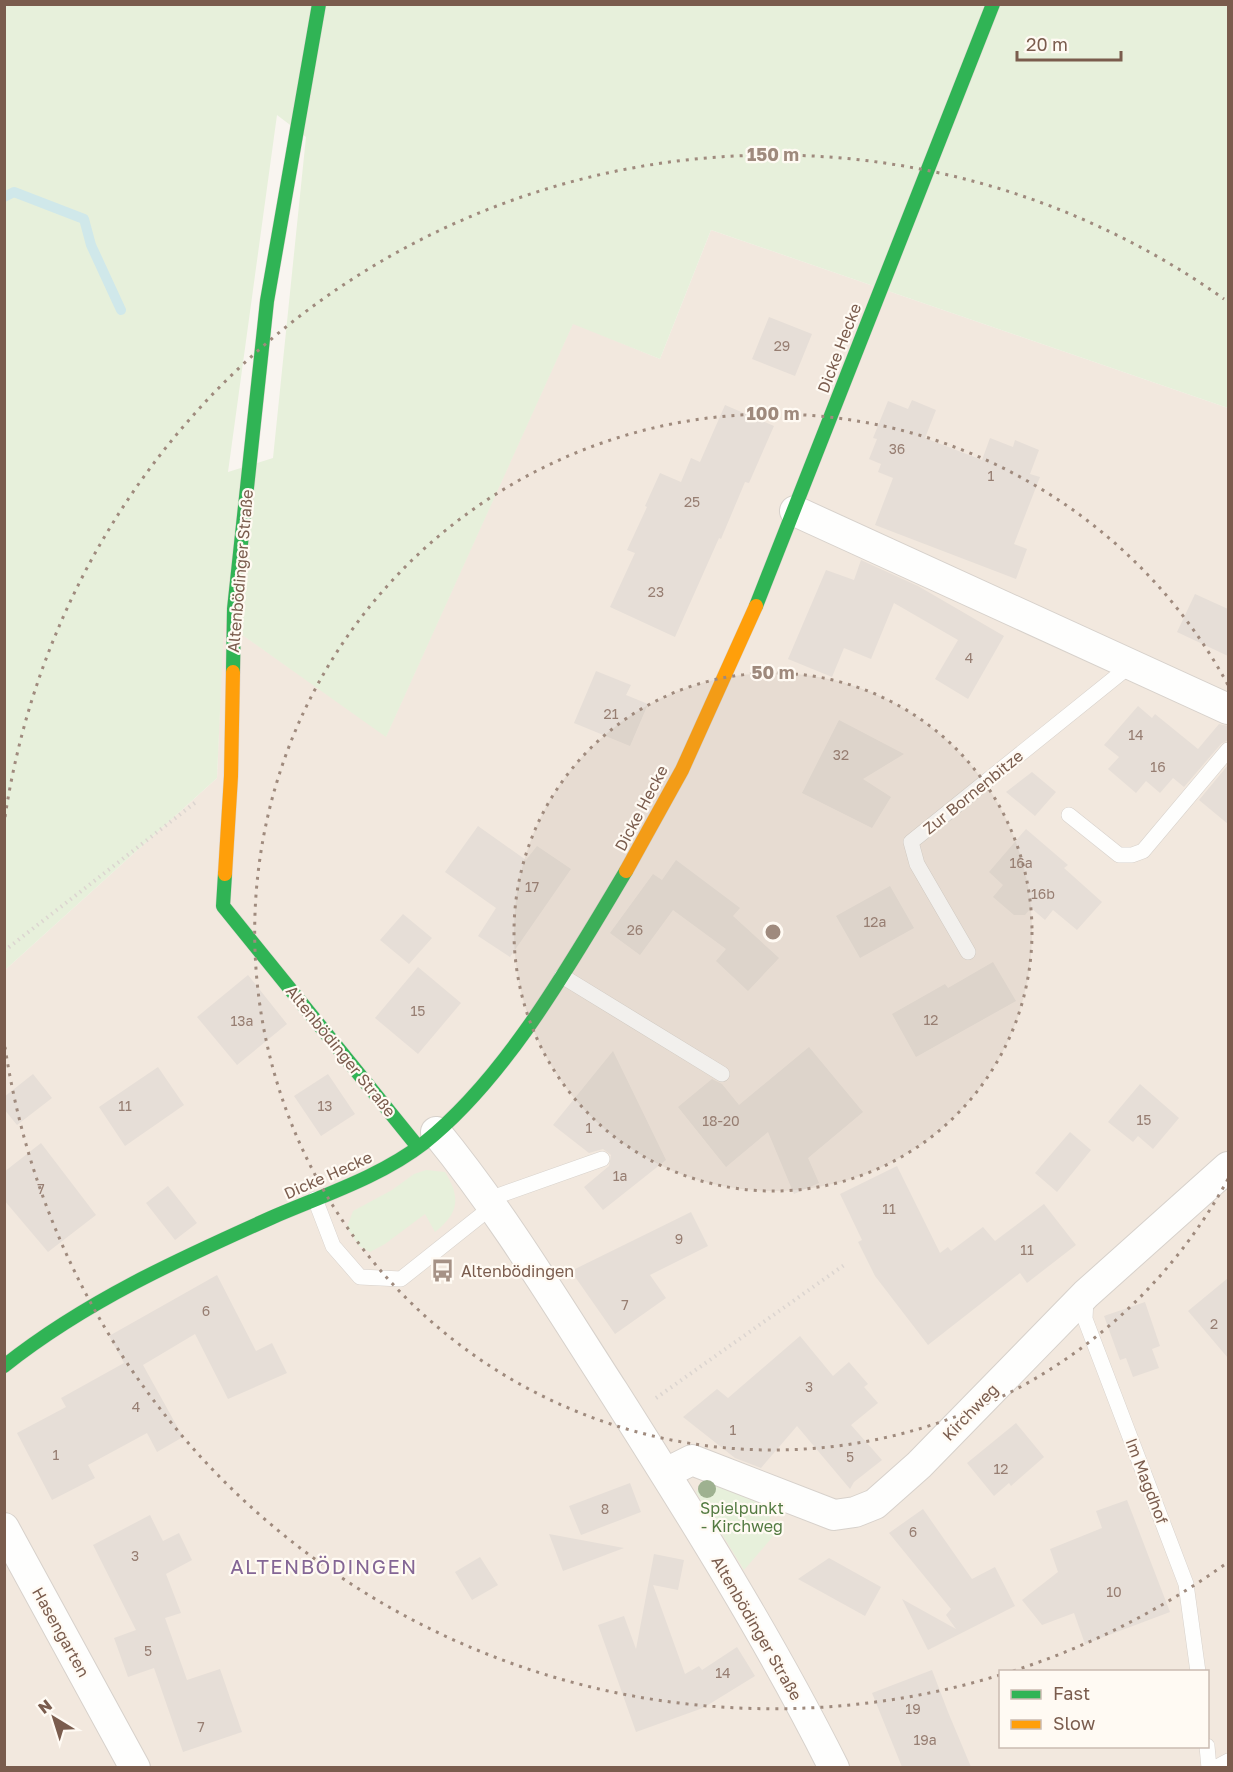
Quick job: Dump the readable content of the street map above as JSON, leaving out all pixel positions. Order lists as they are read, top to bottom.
{
  "streets": {
    "street": [
      "Dicke Hecke",
      "Altenbödinger Straße",
      "Kirchweg",
      "Hasengarten"
    ],
    "lane": ["Zur Bornenbitze", "Im Magdhof"]
  },
  "crossings": [
    ["Dicke Hecke", "Altenbödinger Straße"],
    ["Altenbödinger Straße", "Kirchweg"],
    ["Kirchweg", "Im Magdhof"]
  ],
  "districts": ["ALTENBÖDINGEN"],
  "parks": ["Spielpunkt - Kirchweg"],
  "places": {
    "bus stop": ["Altenbödingen"]
  },
  "house_numbers": [
    "29",
    "36",
    "1",
    "25",
    "23",
    "4",
    "21",
    "14",
    "32",
    "16",
    "16a",
    "17",
    "16b",
    "12a",
    "26",
    "15",
    "12",
    "13a",
    "11",
    "13",
    "15",
    "18-20",
    "1",
    "1a",
    "7",
    "11",
    "9",
    "11",
    "7",
    "6",
    "2",
    "3",
    "4",
    "1",
    "1",
    "5",
    "12",
    "8",
    "6",
    "3",
    "10",
    "5",
    "14",
    "19",
    "7",
    "19a"
  ],
  "legend": ["Fast", "Slow"],
  "scale_bar": "20 m",
  "north": "top left",
  "rings": ["150 m", "100 m", "50 m"]
}
